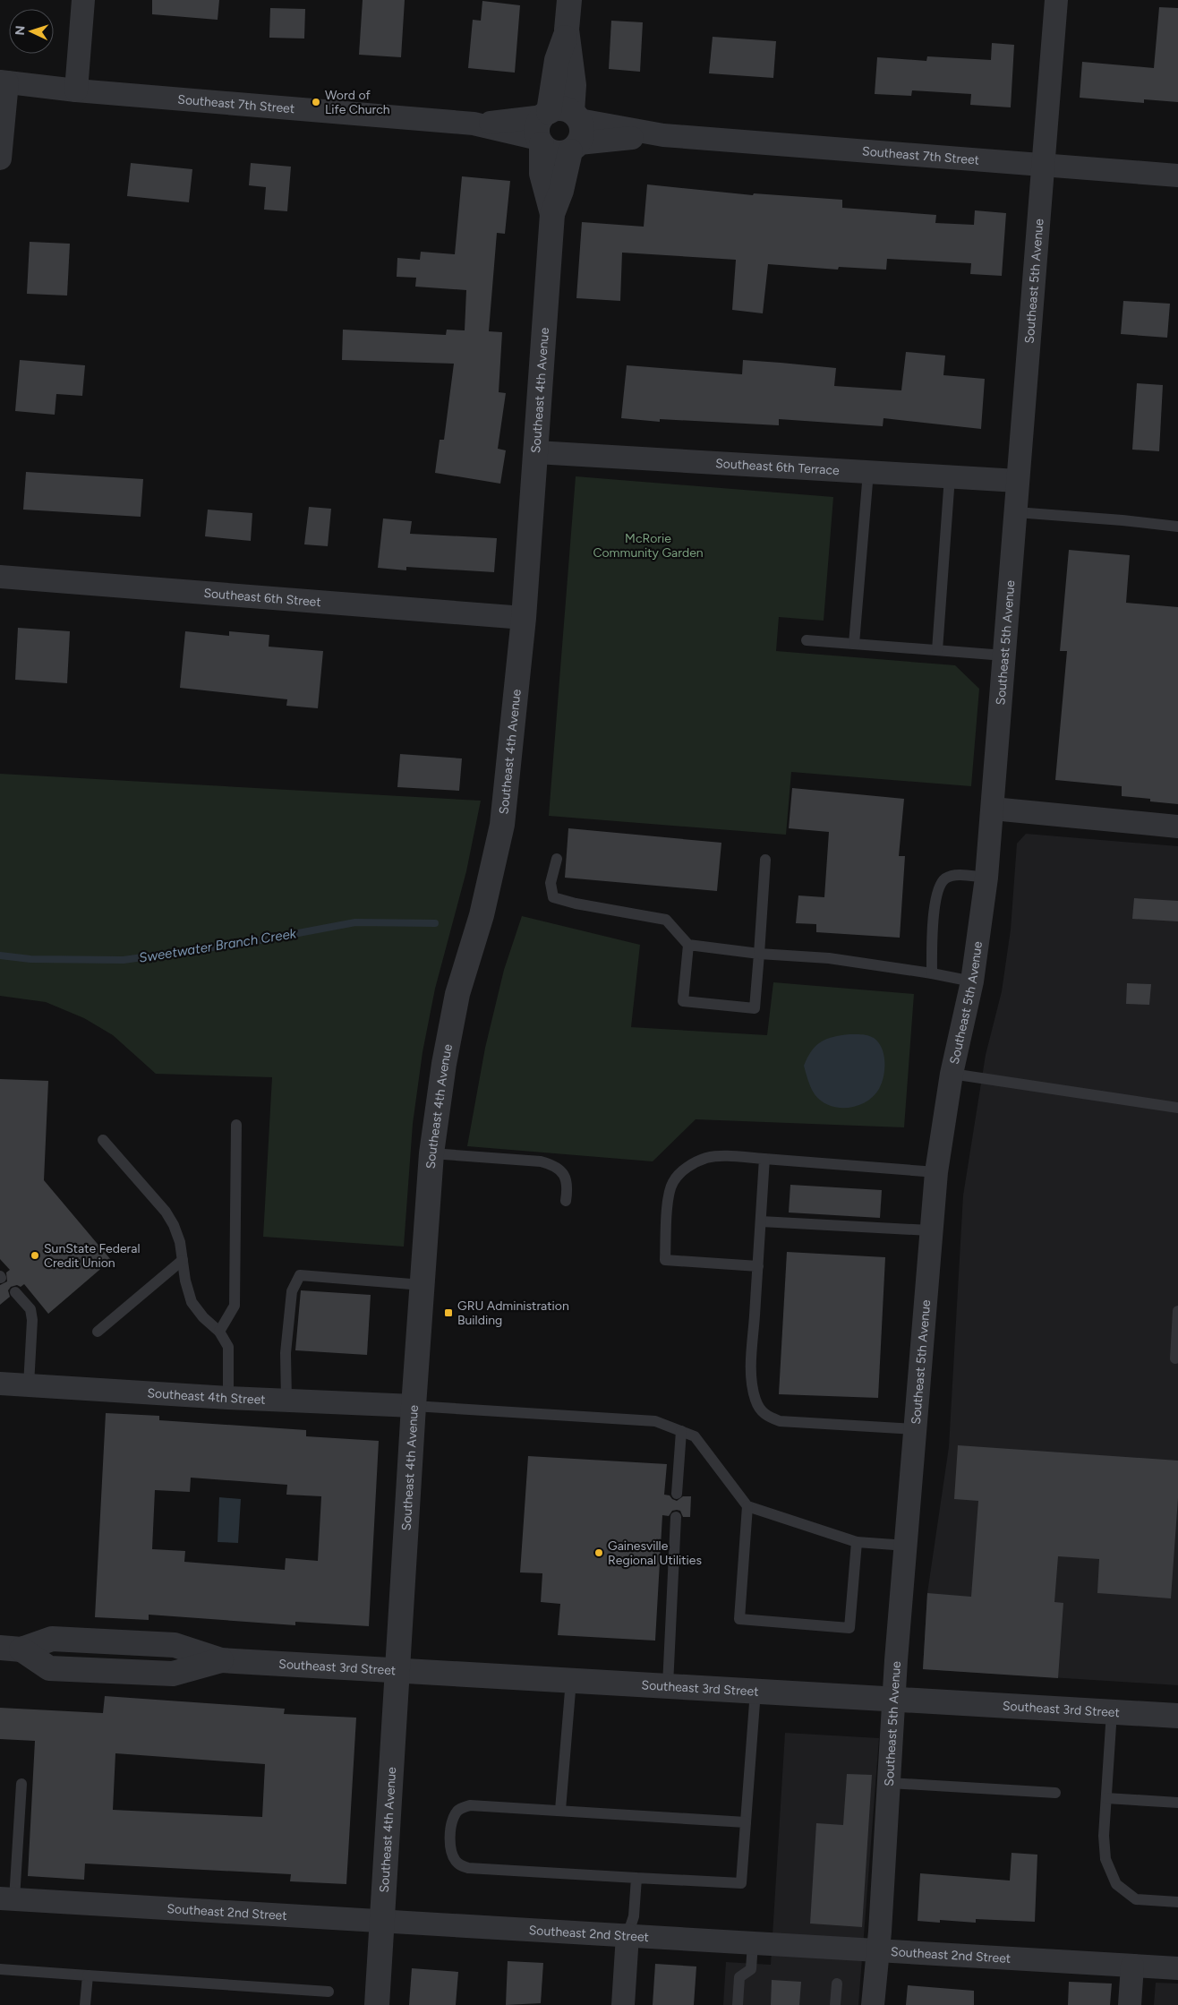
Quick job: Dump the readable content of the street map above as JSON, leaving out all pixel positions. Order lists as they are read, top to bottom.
{
  "streets": {
    "street": [
      "Southeast 7th Street",
      "Southeast 5th Avenue",
      "Southeast 4th Avenue",
      "Southeast 6th Terrace",
      "Southeast 6th Street",
      "Southeast 4th Street",
      "Southeast 3rd Street",
      "Southeast 2nd Street"
    ]
  },
  "crossings": [
    ["Southeast 7th Street", "Southeast 5th Avenue"],
    ["Southeast 7th Street", "Southeast 4th Avenue"],
    ["Southeast 5th Avenue", "Southeast 6th Terrace"],
    ["Southeast 5th Avenue", "Southeast 3rd Street"],
    ["Southeast 5th Avenue", "Southeast 2nd Street"],
    ["Southeast 4th Avenue", "Southeast 6th Terrace"],
    ["Southeast 4th Avenue", "Southeast 6th Street"],
    ["Southeast 4th Avenue", "Southeast 4th Street"],
    ["Southeast 4th Avenue", "Southeast 3rd Street"],
    ["Southeast 4th Avenue", "Southeast 2nd Street"]
  ],
  "water": ["Sweetwater Branch Creek"],
  "parks": ["McRorie Community Garden"],
  "places": {
    "other": ["Word of Life Church", "SunState Federal Credit Union", "Gainesville Regional Utilities"],
    "transit": ["GRU Administration Building"]
  },
  "north": "left"
}
